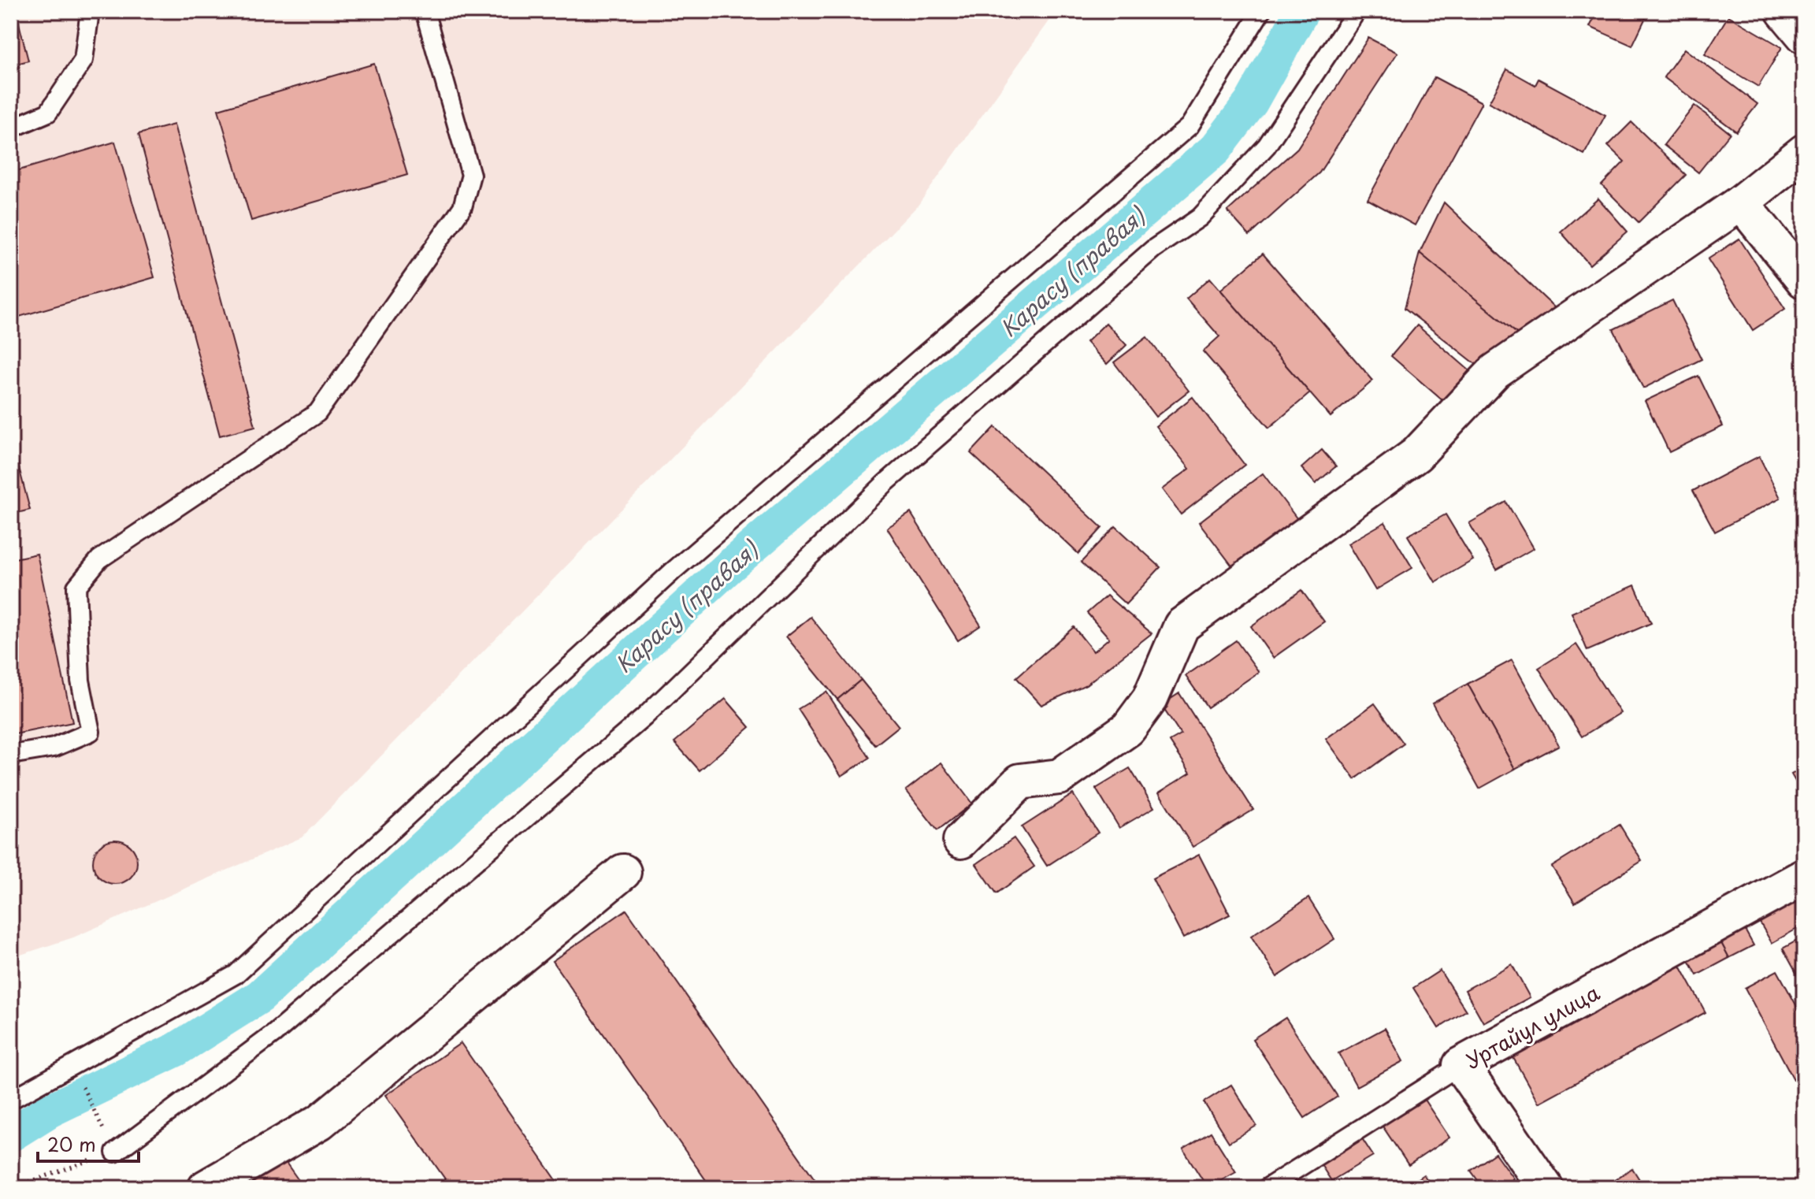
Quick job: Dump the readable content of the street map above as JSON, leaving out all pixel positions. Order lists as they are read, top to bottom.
{
  "streets": {
    "street": ["Уртайул улица"]
  },
  "water": ["Карасу (правая)"],
  "scale_bar": "20 m"
}
